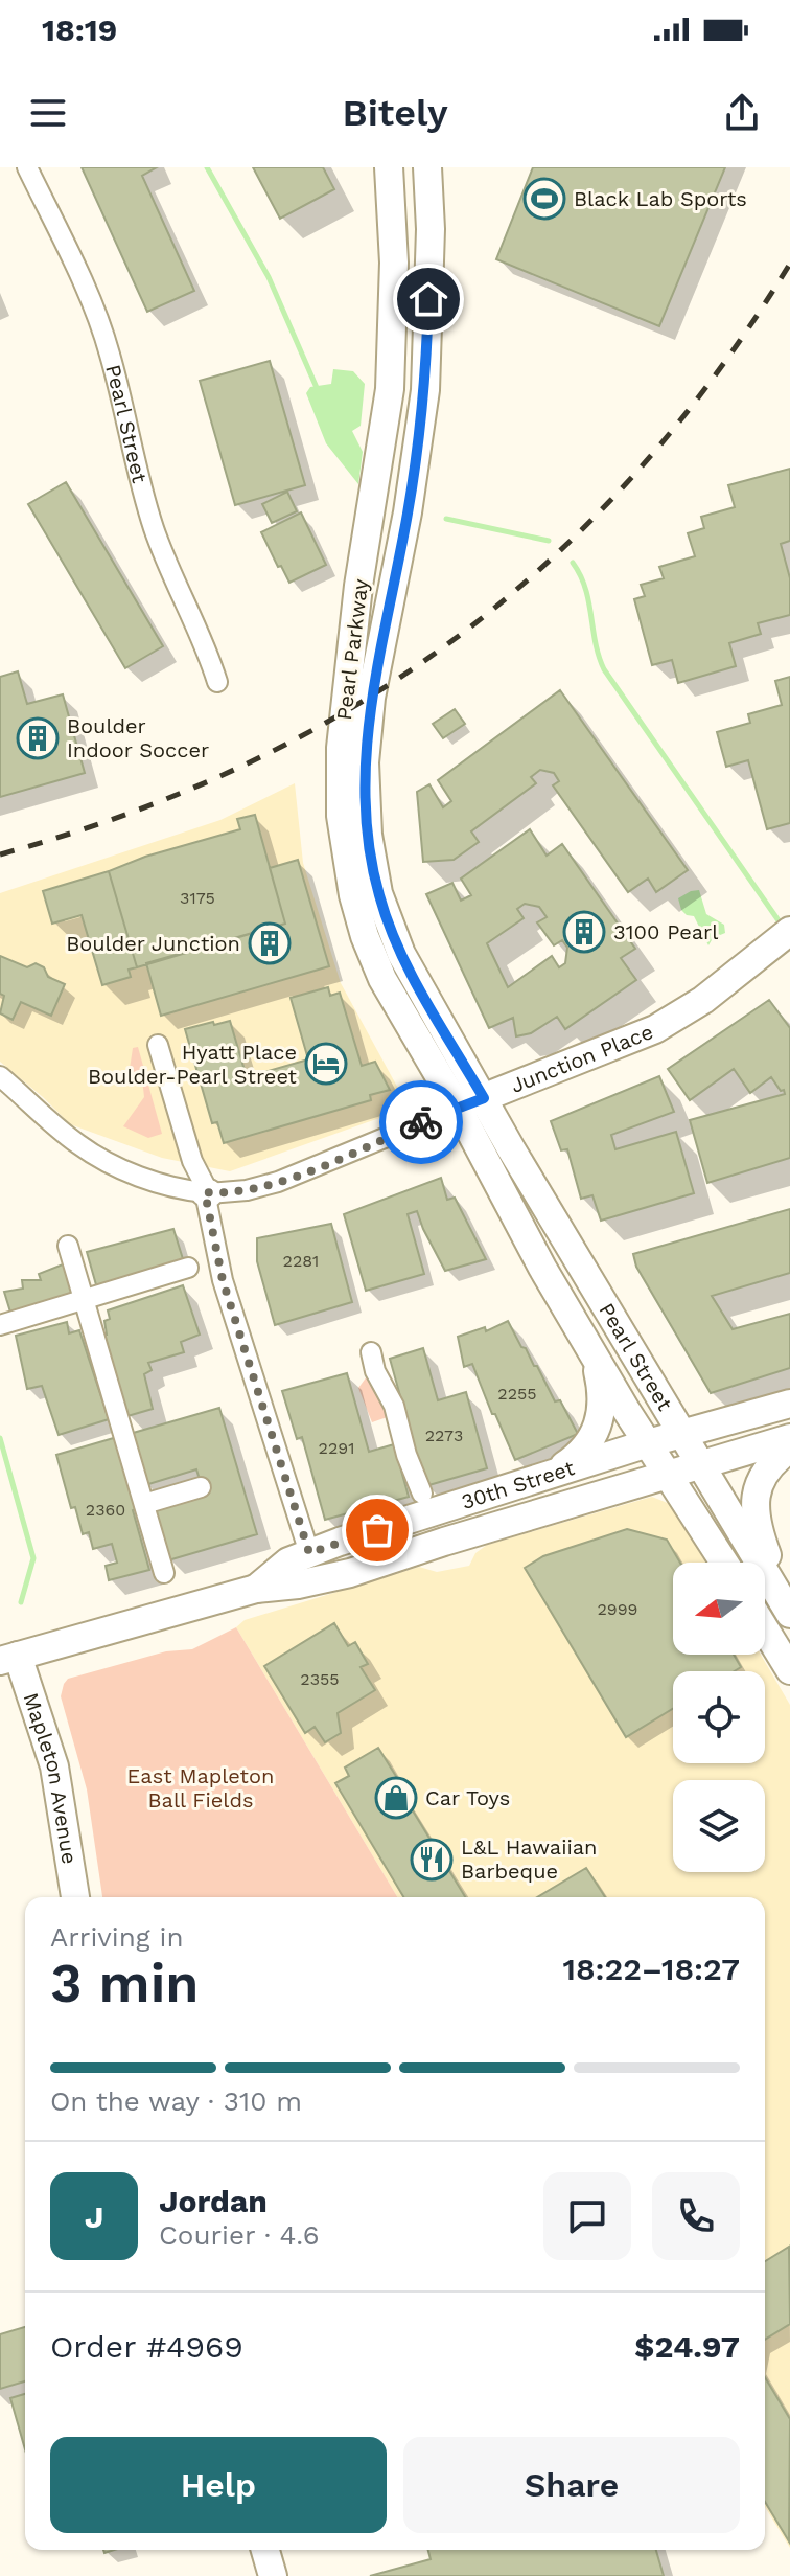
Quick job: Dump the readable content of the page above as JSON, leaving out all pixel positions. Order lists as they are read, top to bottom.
{
  "streets": {
    "main road": [
      "Pearl Street",
      "Pearl Parkway",
      "Junction Place",
      "30th Street",
      "Mapleton Avenue"
    ]
  },
  "crossings": [
    ["Pearl Street", "Pearl Parkway"],
    ["Pearl Street", "Junction Place"],
    ["Pearl Street", "30th Street"],
    ["Pearl Parkway", "Junction Place"],
    ["30th Street", "Mapleton Avenue"]
  ],
  "parks": ["East Mapleton Ball Fields"],
  "places": {
    "sports": ["Black Lab Sports"],
    "building": ["Boulder Indoor Soccer", "3100 Pearl", "Boulder Junction"],
    "hotel": ["Hyatt Place Boulder-Pearl Street"],
    "shop": ["Car Toys"],
    "restaurant": ["L&L Hawaiian Barbeque"]
  },
  "house_numbers": [
    "3175",
    "2281",
    "2255",
    "2273",
    "2291",
    "2360",
    "2999",
    "2355"
  ],
  "north": "left",
  "page": {
    "status": "18:19",
    "header": "Bitely",
    "heading": ["3 min", "Arriving in", "18:22–18:27"],
    "panel": [
      "Jordan",
      "Courier · 4.6",
      "Order #4969",
      "$24.97"
    ],
    "bar": "On the way · 310 m",
    "round": "J",
    "buttons": ["Help", "Share"]
  }
}
